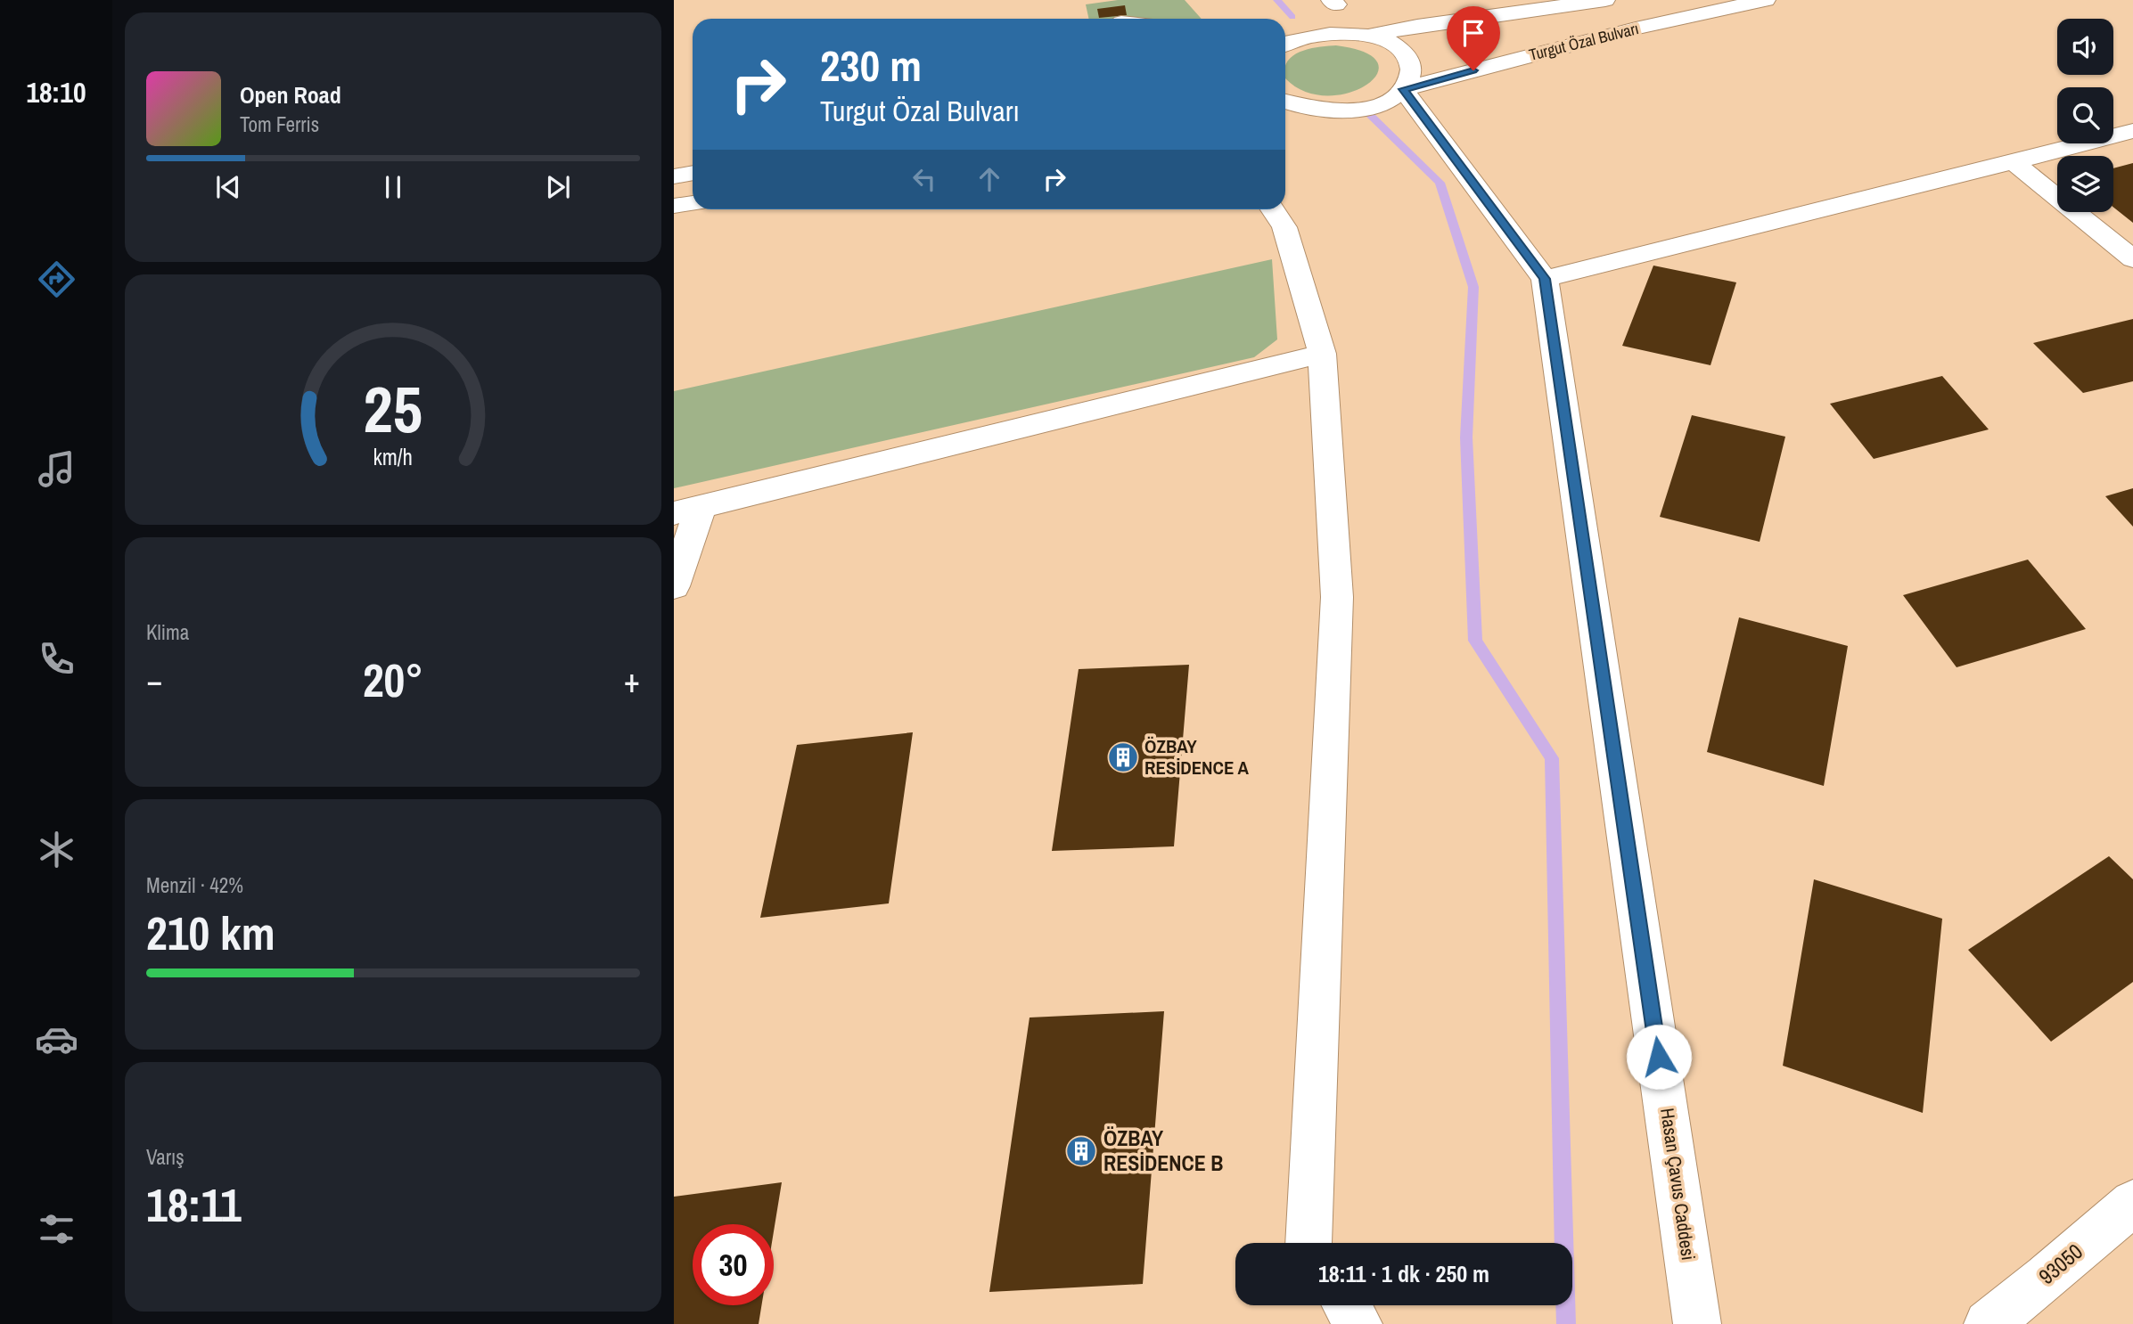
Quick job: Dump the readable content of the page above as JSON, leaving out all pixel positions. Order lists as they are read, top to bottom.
{
  "streets": {
    "street": ["Turgut Özal Bulvarı", "Hasan Çavus Caddesi", "93050"]
  },
  "crossings": [
    ["Turgut Özal Bulvarı", "Hasan Çavus Caddesi"]
  ],
  "places": {
    "building": ["ÖZBAY RESİDENCE A", "ÖZBAY RESİDENCE B"]
  },
  "page": {
    "tabs": "18:10",
    "turn": ["230 m", "Turgut Özal Bulvarı"],
    "song": ["Open Road", "Tom Ferris"],
    "tile": [
      "Klima",
      ["Menzil · 42%", "210 km"],
      ["Varış", "18:11"]
    ],
    "heat": ["−", "20°", "+"],
    "limit": "30",
    "trip": "18:11 · 1 dk · 250 m",
    "gauge": ["25", "km/h"]
  }
}
